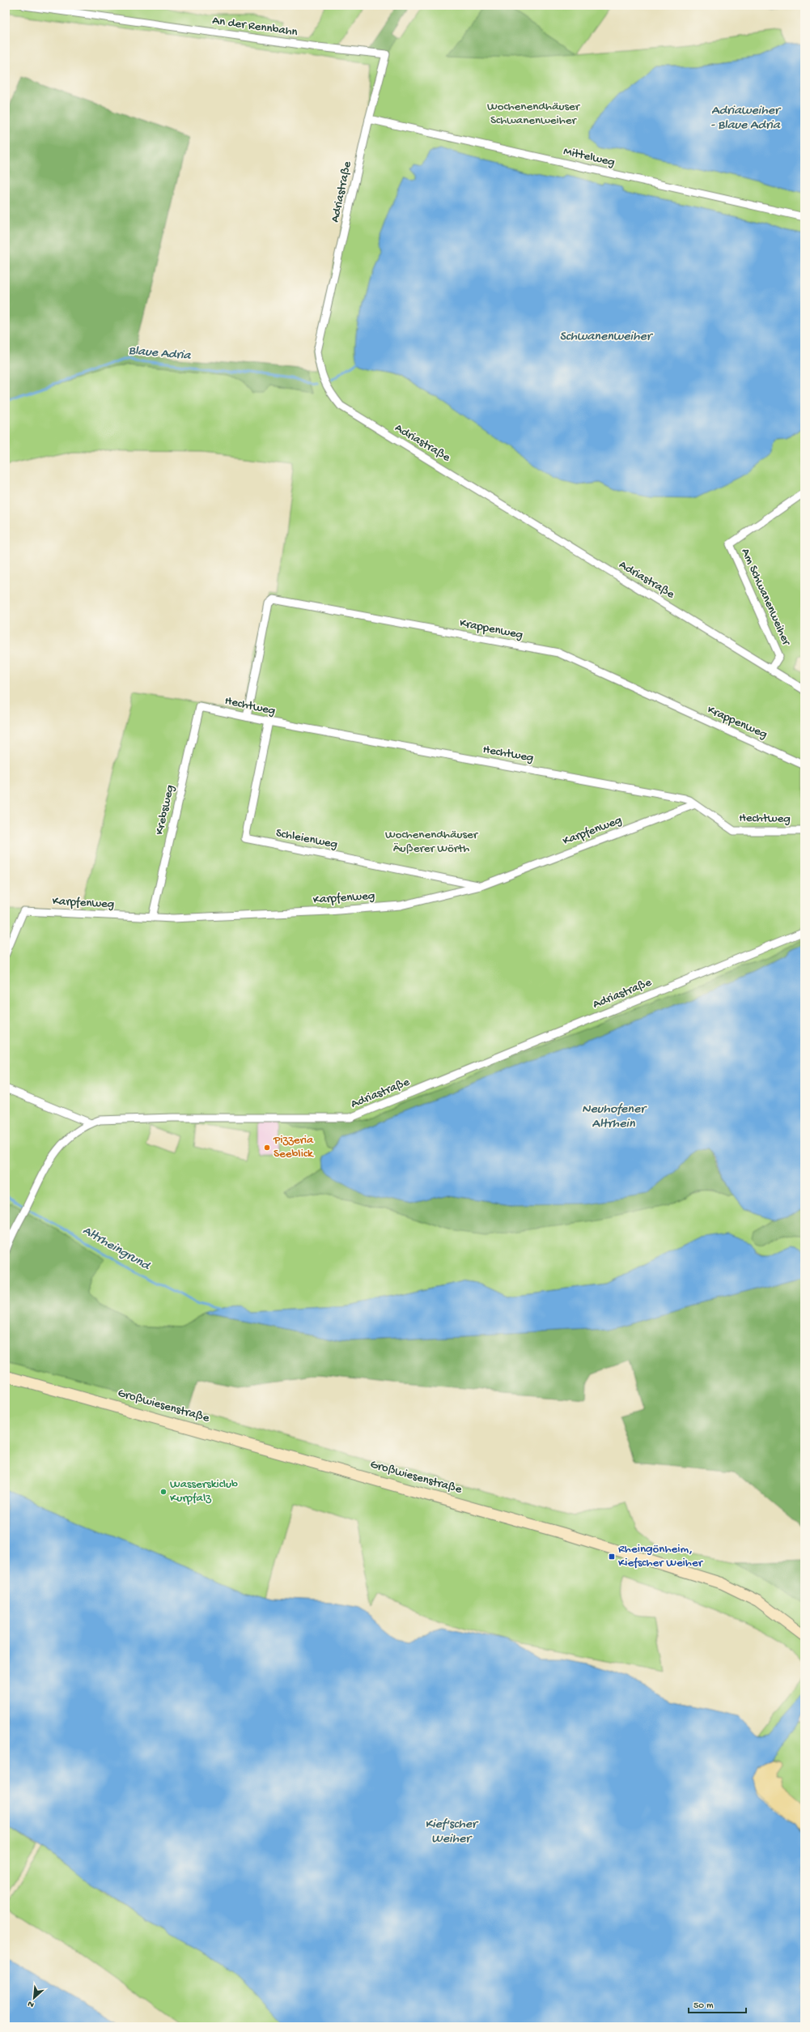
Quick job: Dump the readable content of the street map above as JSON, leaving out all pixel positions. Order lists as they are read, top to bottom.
{
  "streets": {
    "street": [
      "An der Rennbahn",
      "Mittelweg",
      "Adriastraße",
      "Am Schwanenweiher",
      "Krappenweg",
      "Hechtweg",
      "Krebsweg",
      "Karpfenweg",
      "Schleienweg",
      "Großwiesenstraße"
    ]
  },
  "crossings": [
    ["An der Rennbahn", "Adriastraße"],
    ["Mittelweg", "Adriastraße"],
    ["Adriastraße", "Am Schwanenweiher"],
    ["Krappenweg", "Hechtweg"],
    ["Hechtweg", "Krebsweg"],
    ["Hechtweg", "Karpfenweg"],
    ["Hechtweg", "Schleienweg"],
    ["Krebsweg", "Karpfenweg"],
    ["Karpfenweg", "Schleienweg"]
  ],
  "water": [
    "Adriaweiher - Blaue Adria",
    "Schwanenweiher",
    "Blaue Adria",
    "Neuhofener Altrhein",
    "Altrheingrund",
    "Kief'scher Weiher"
  ],
  "parks": ["Wochenendhäuser Schwanenweiher", "Wochenendhäuser Äußerer Wörth"],
  "places": {
    "other": ["Pizzeria Seeblick", "Wasserskiclub Kurpfalz"],
    "transit": ["Rheingönheim, Kiefscher Weiher"]
  },
  "scale_bar": "50 m",
  "north": "bottom left"
}
